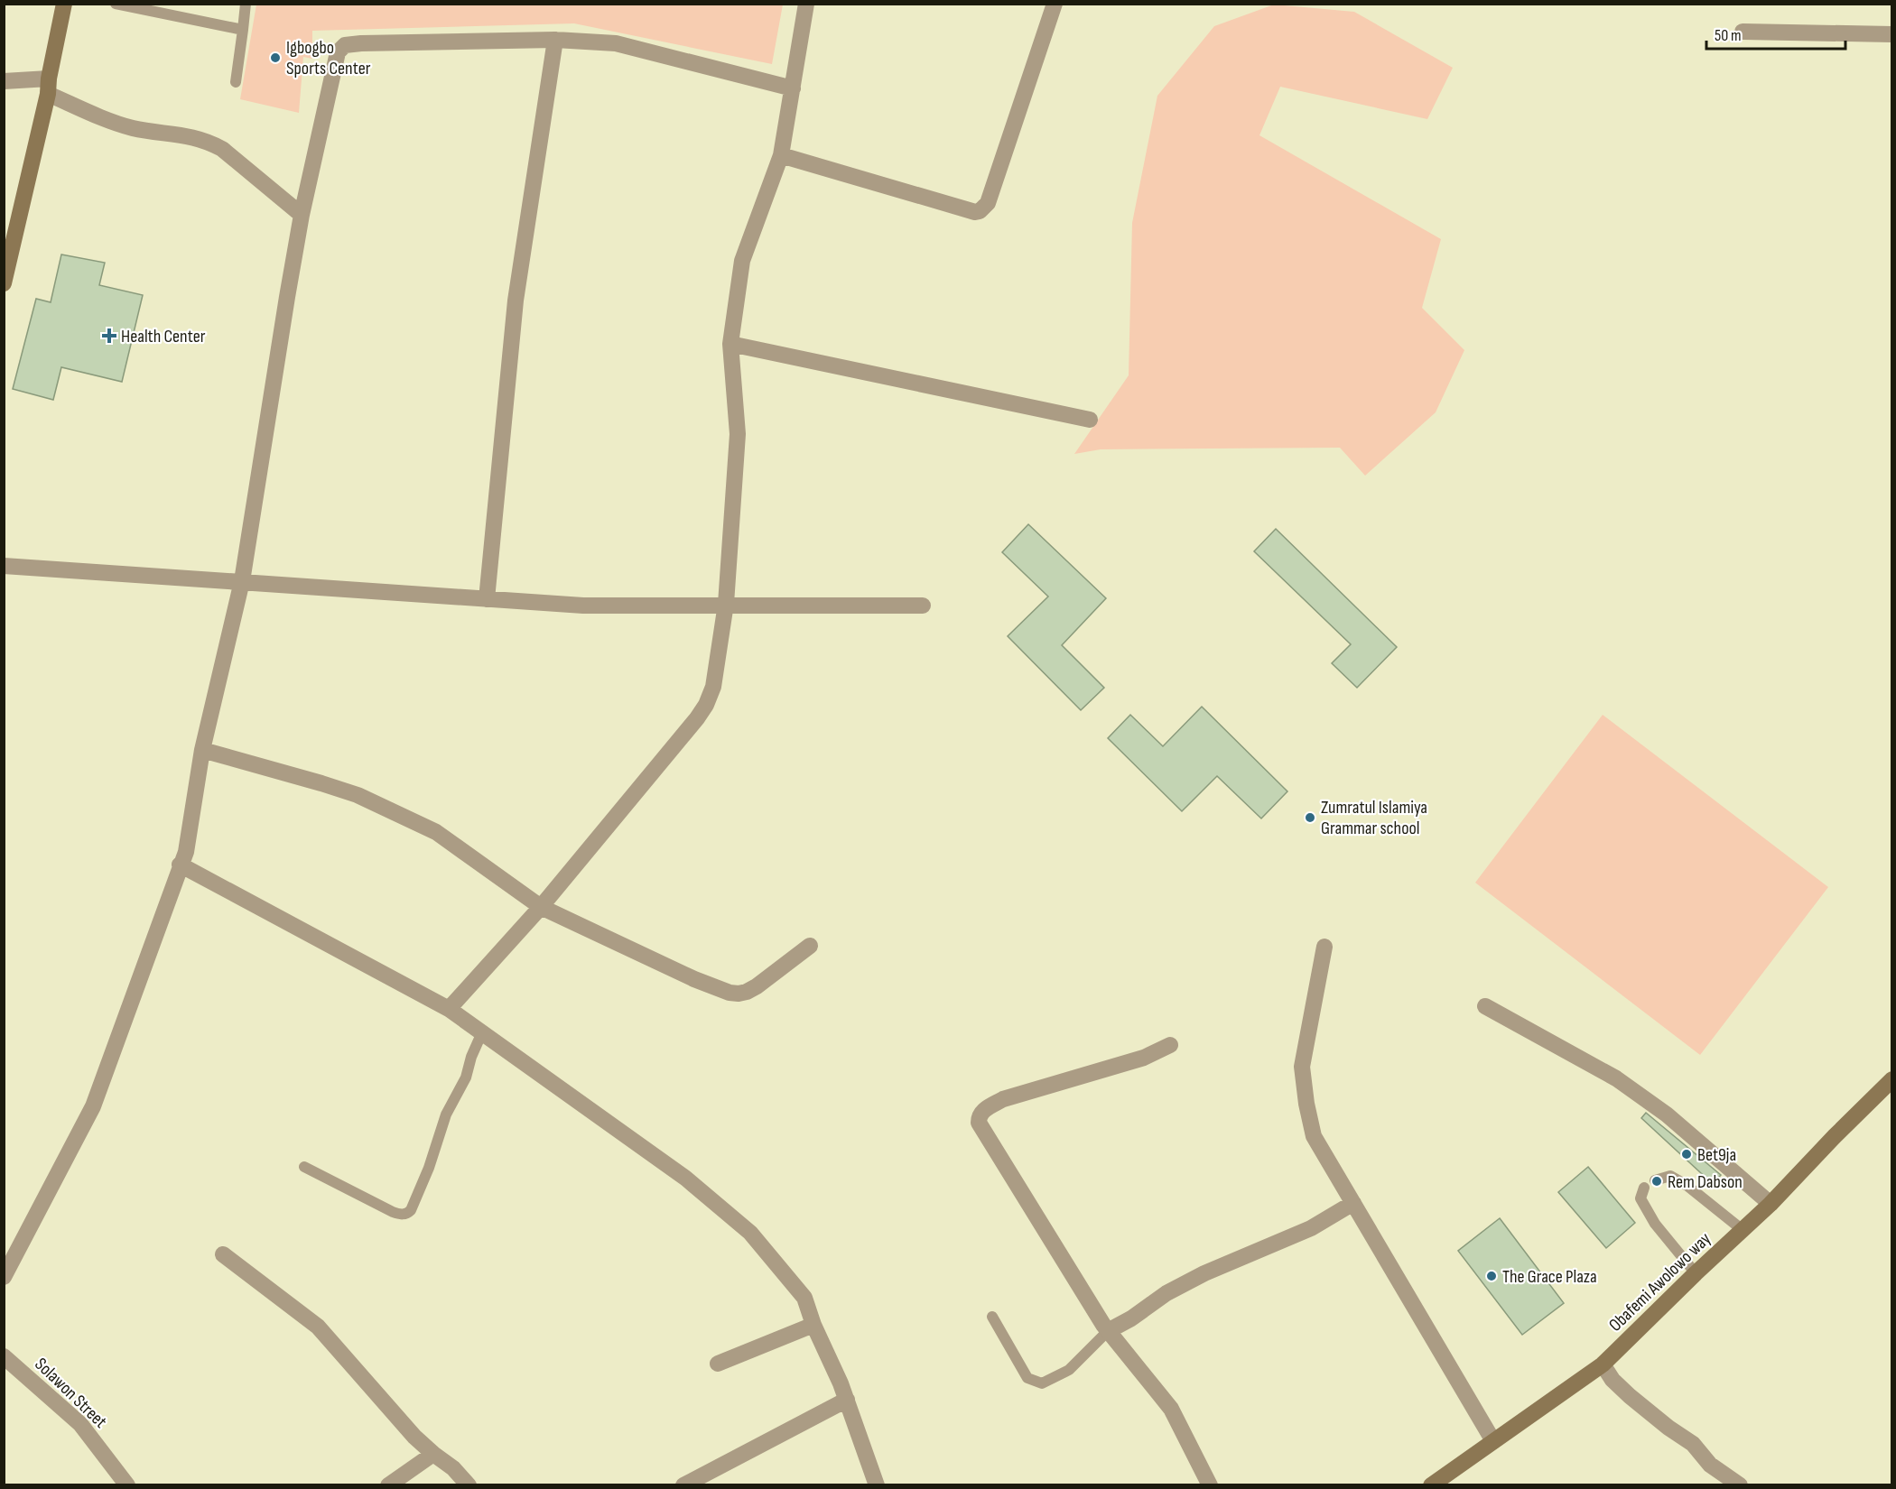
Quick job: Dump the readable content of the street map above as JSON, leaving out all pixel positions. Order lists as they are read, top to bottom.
{
  "streets": {
    "main road": ["Obafemi Awolowo way"],
    "street": ["Solawon Street"]
  },
  "places": {
    "other": [
      "Igbogbo Sports Center",
      "Zumratul Islamiya Grammar school",
      "Bet9ja",
      "Rem Dabson",
      "The Grace Plaza"
    ],
    "health": ["Health Center"]
  },
  "scale_bar": "50 m"
}
